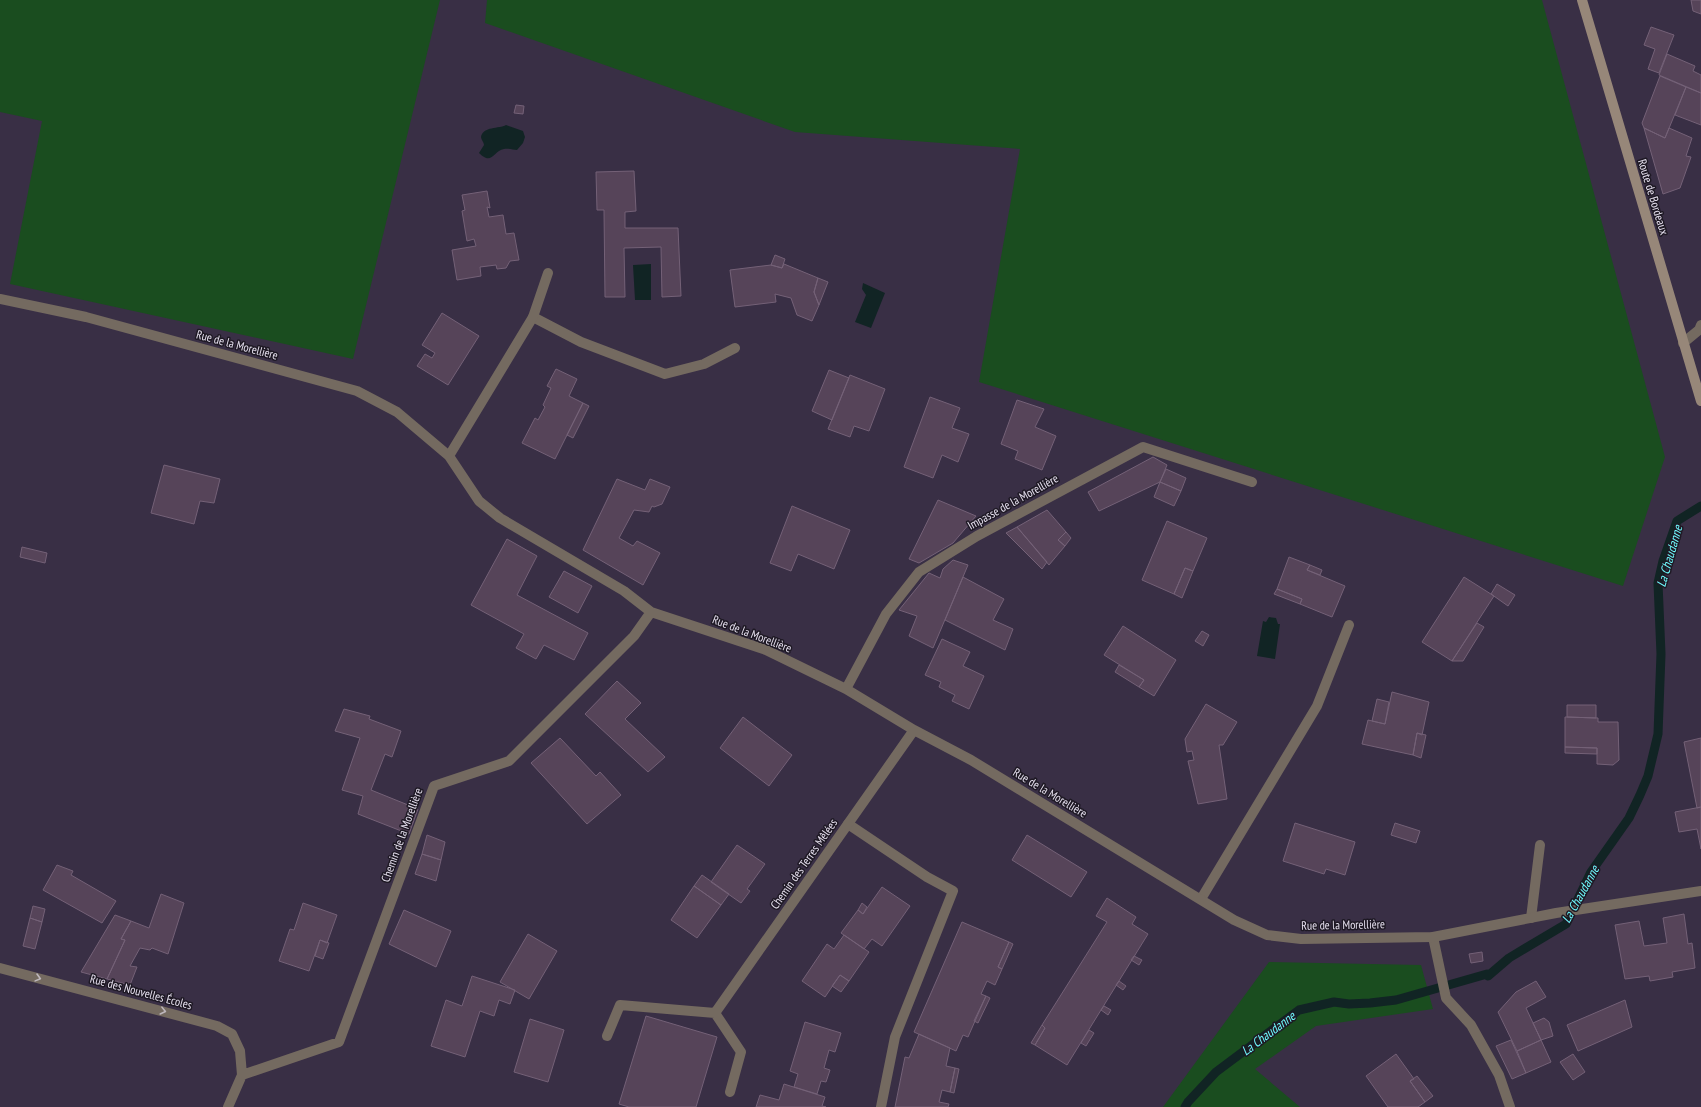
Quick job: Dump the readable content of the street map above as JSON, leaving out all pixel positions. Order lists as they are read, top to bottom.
{
  "streets": {
    "main road": ["Route de Bordeaux"],
    "street": [
      "Rue de la Morellière",
      "Impasse de la Morellière",
      "Chemin de la Morellière",
      "Chemin des Terres Mêlées",
      "Rue des Nouvelles Écoles"
    ]
  },
  "crossings": [
    ["Rue de la Morellière", "Impasse de la Morellière"],
    ["Rue de la Morellière", "Chemin de la Morellière"],
    ["Rue de la Morellière", "Chemin des Terres Mêlées"],
    ["Chemin de la Morellière", "Rue des Nouvelles Écoles"]
  ],
  "one_way": ["Rue des Nouvelles Écoles"],
  "water": ["La Chaudanne"]
}
